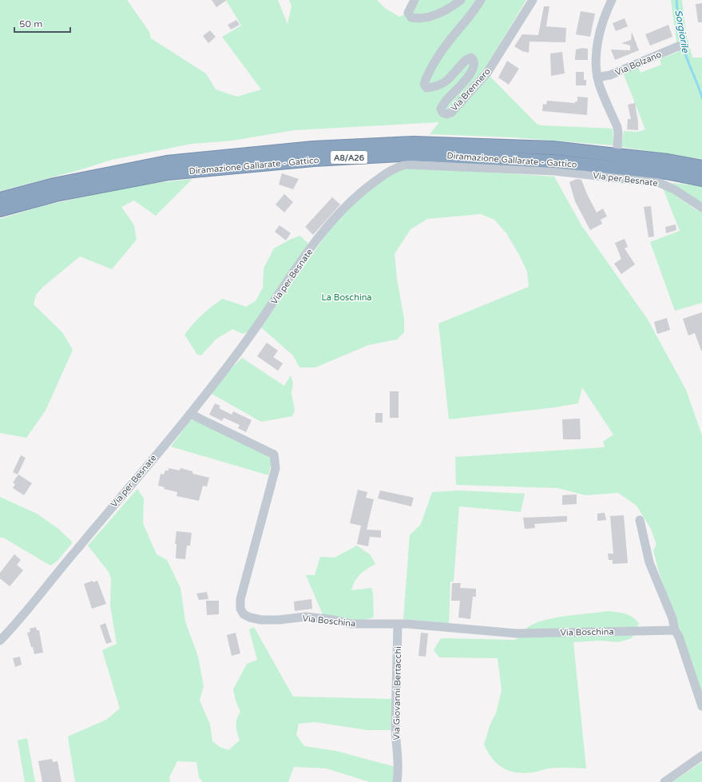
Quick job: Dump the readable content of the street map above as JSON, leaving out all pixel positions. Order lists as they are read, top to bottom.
{
  "streets": {
    "highway": ["A8/A26", "Diramazione Gallarate - Gattico"],
    "street": [
      "Via Bolzano",
      "Via Brennero",
      "Via per Besnate",
      "Via Boschina",
      "Via Giovanni Bertacchi"
    ]
  },
  "crossings": [
    ["Via per Besnate", "Via Boschina"],
    ["Via Boschina", "Via Giovanni Bertacchi"]
  ],
  "water": ["Sorgiorile"],
  "parks": ["La Boschina"],
  "scale_bar": "50 m"
}
